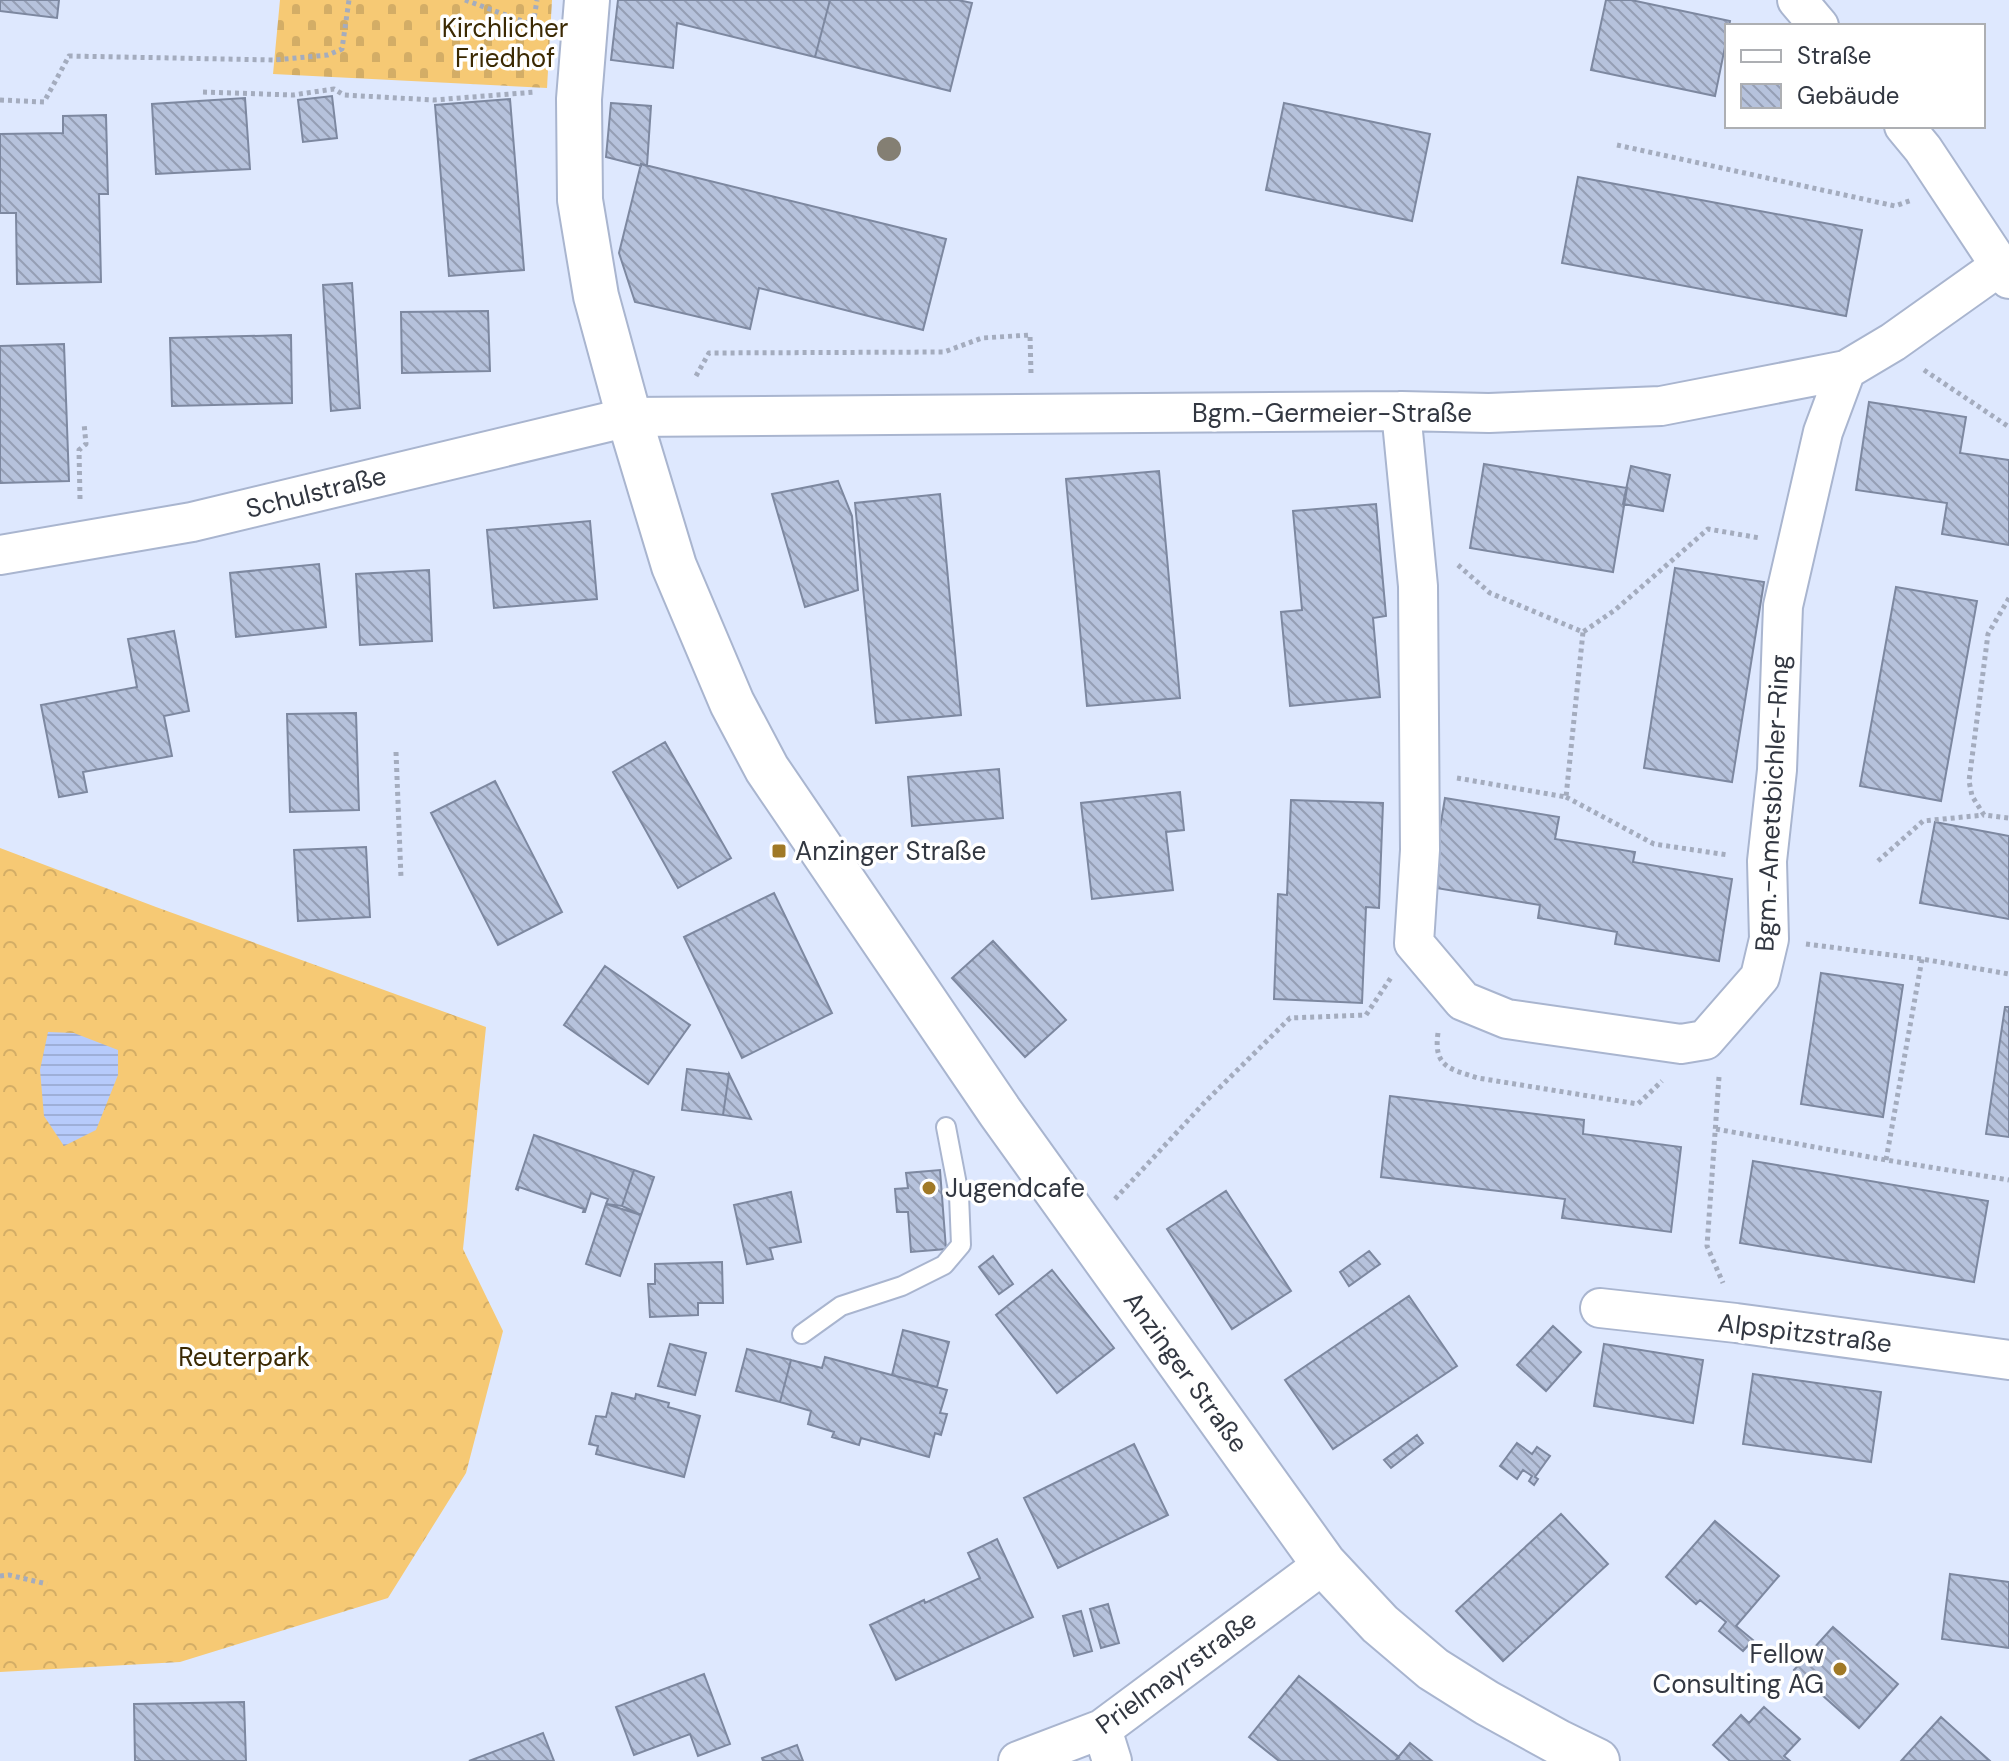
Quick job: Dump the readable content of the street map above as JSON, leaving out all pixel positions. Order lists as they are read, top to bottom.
{
  "streets": {
    "street": [
      "Bgm.-Germeier-Straße",
      "Schulstraße",
      "Bgm.-Ametsbichler-Ring",
      "Alpspitzstraße",
      "Anzinger Straße",
      "Prielmayrstraße"
    ]
  },
  "crossings": [
    ["Bgm.-Germeier-Straße", "Schulstraße"],
    ["Bgm.-Germeier-Straße", "Bgm.-Ametsbichler-Ring"],
    ["Bgm.-Germeier-Straße", "Anzinger Straße"],
    ["Schulstraße", "Anzinger Straße"],
    ["Anzinger Straße", "Prielmayrstraße"]
  ],
  "parks": ["Kirchlicher Friedhof", "Reuterpark"],
  "places": {
    "transit": ["Anzinger Straße"],
    "other": ["Jugendcafe", "Fellow Consulting AG"]
  },
  "legend": ["Straße", "Gebäude"]
}
